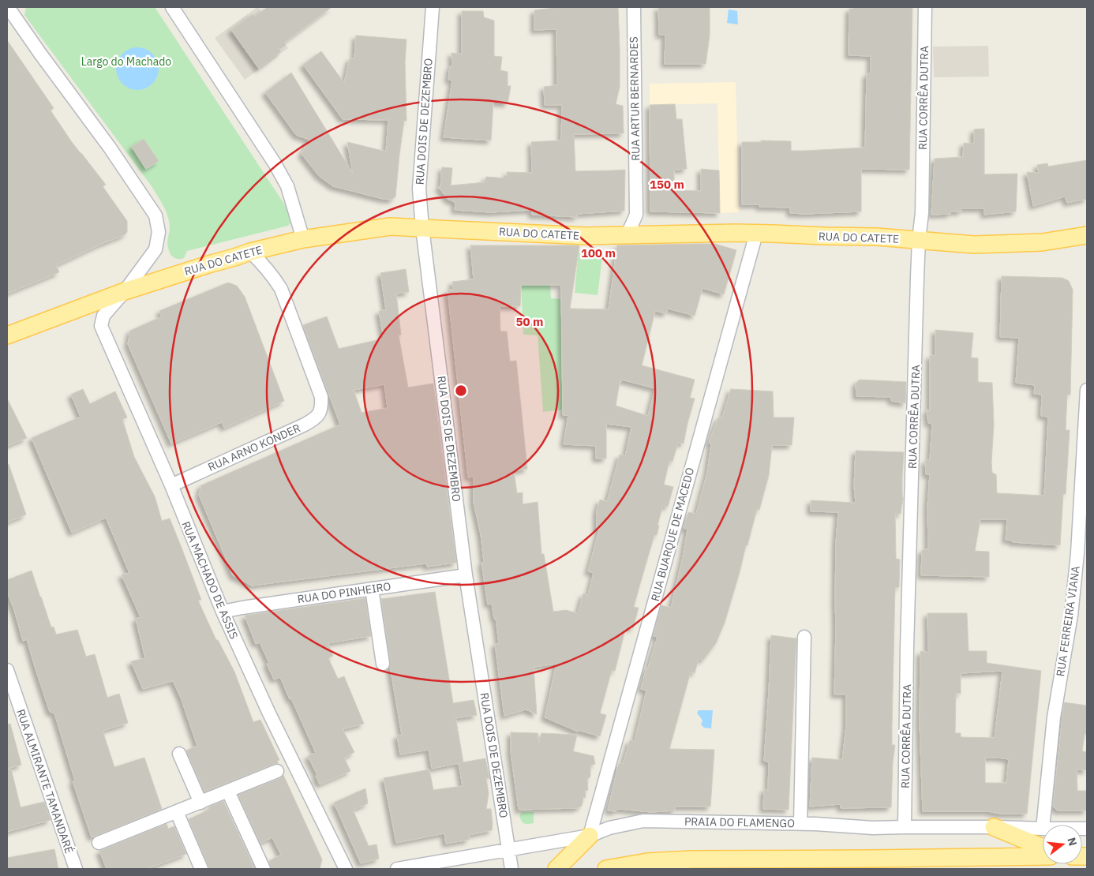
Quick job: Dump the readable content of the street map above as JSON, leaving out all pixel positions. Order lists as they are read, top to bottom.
{
  "streets": {
    "main road": ["RUA DO CATETE"],
    "street": [
      "RUA CORRÊA DUTRA",
      "RUA ARTUR BERNARDES",
      "RUA DOIS DE DEZEMBRO",
      "RUA ARNO KONDER",
      "RUA BUARQUE DE MACEDO",
      "RUA MACHADO DE ASSIS",
      "RUA DO PINHEIRO",
      "RUA FERREIRA VIANA",
      "RUA ALMIRANTE TAMANDARÉ",
      "PRAIA DO FLAMENGO"
    ]
  },
  "crossings": [
    ["RUA CORRÊA DUTRA", "RUA DO CATETE"],
    ["RUA CORRÊA DUTRA", "PRAIA DO FLAMENGO"],
    ["RUA ARTUR BERNARDES", "RUA DO CATETE"],
    ["RUA DOIS DE DEZEMBRO", "RUA DO CATETE"],
    ["RUA DOIS DE DEZEMBRO", "RUA DO PINHEIRO"],
    ["RUA DOIS DE DEZEMBRO", "PRAIA DO FLAMENGO"],
    ["RUA DO CATETE", "RUA ARNO KONDER"],
    ["RUA DO CATETE", "RUA BUARQUE DE MACEDO"],
    ["RUA DO CATETE", "RUA MACHADO DE ASSIS"],
    ["RUA ARNO KONDER", "RUA MACHADO DE ASSIS"],
    ["RUA BUARQUE DE MACEDO", "PRAIA DO FLAMENGO"],
    ["RUA MACHADO DE ASSIS", "RUA DO PINHEIRO"]
  ],
  "parks": ["Largo do Machado"],
  "north": "right",
  "rings": ["150 m", "100 m", "50 m"]
}
